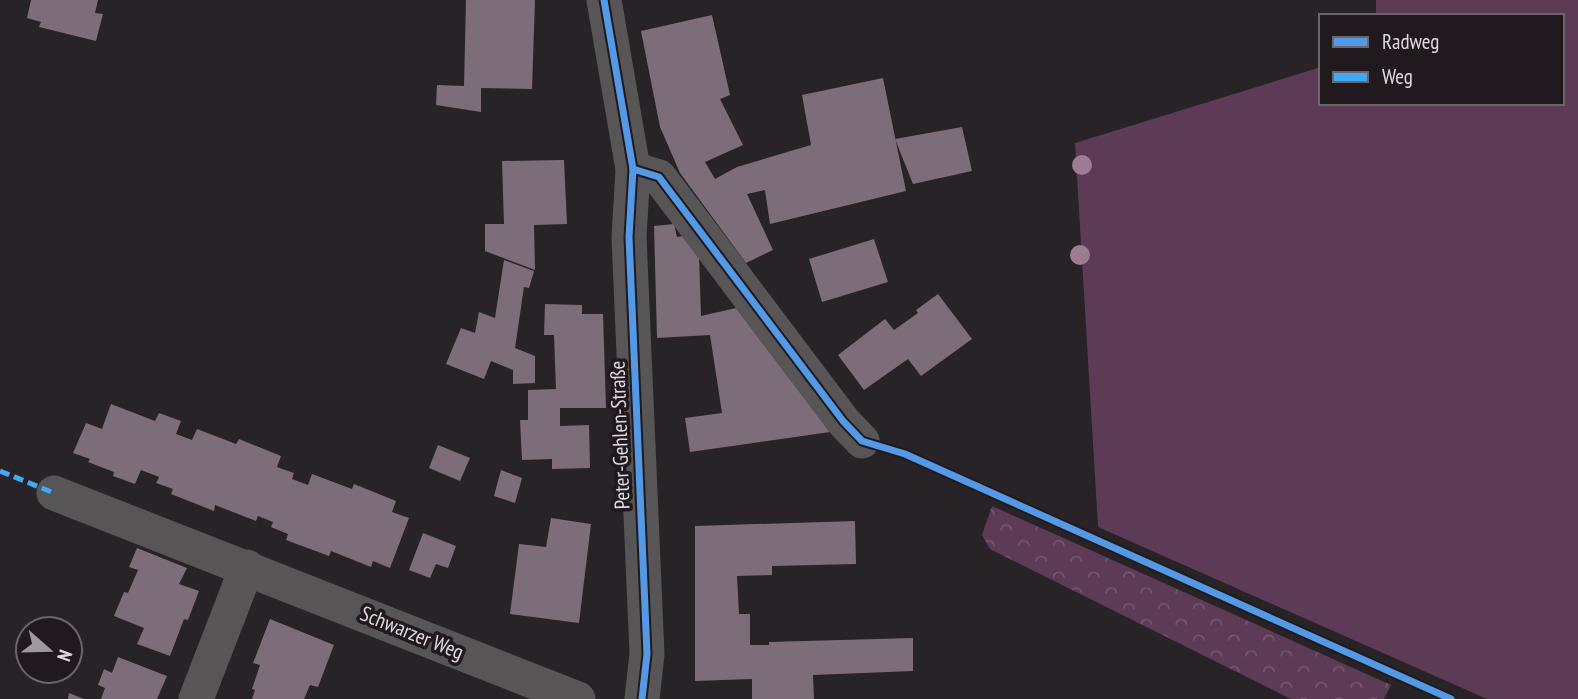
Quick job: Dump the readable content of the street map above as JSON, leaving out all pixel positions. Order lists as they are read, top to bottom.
{
  "streets": {
    "street": ["Peter-Gehlen-Straße", "Schwarzer Weg"]
  },
  "legend": ["Radweg", "Weg"],
  "north": "right"
}
